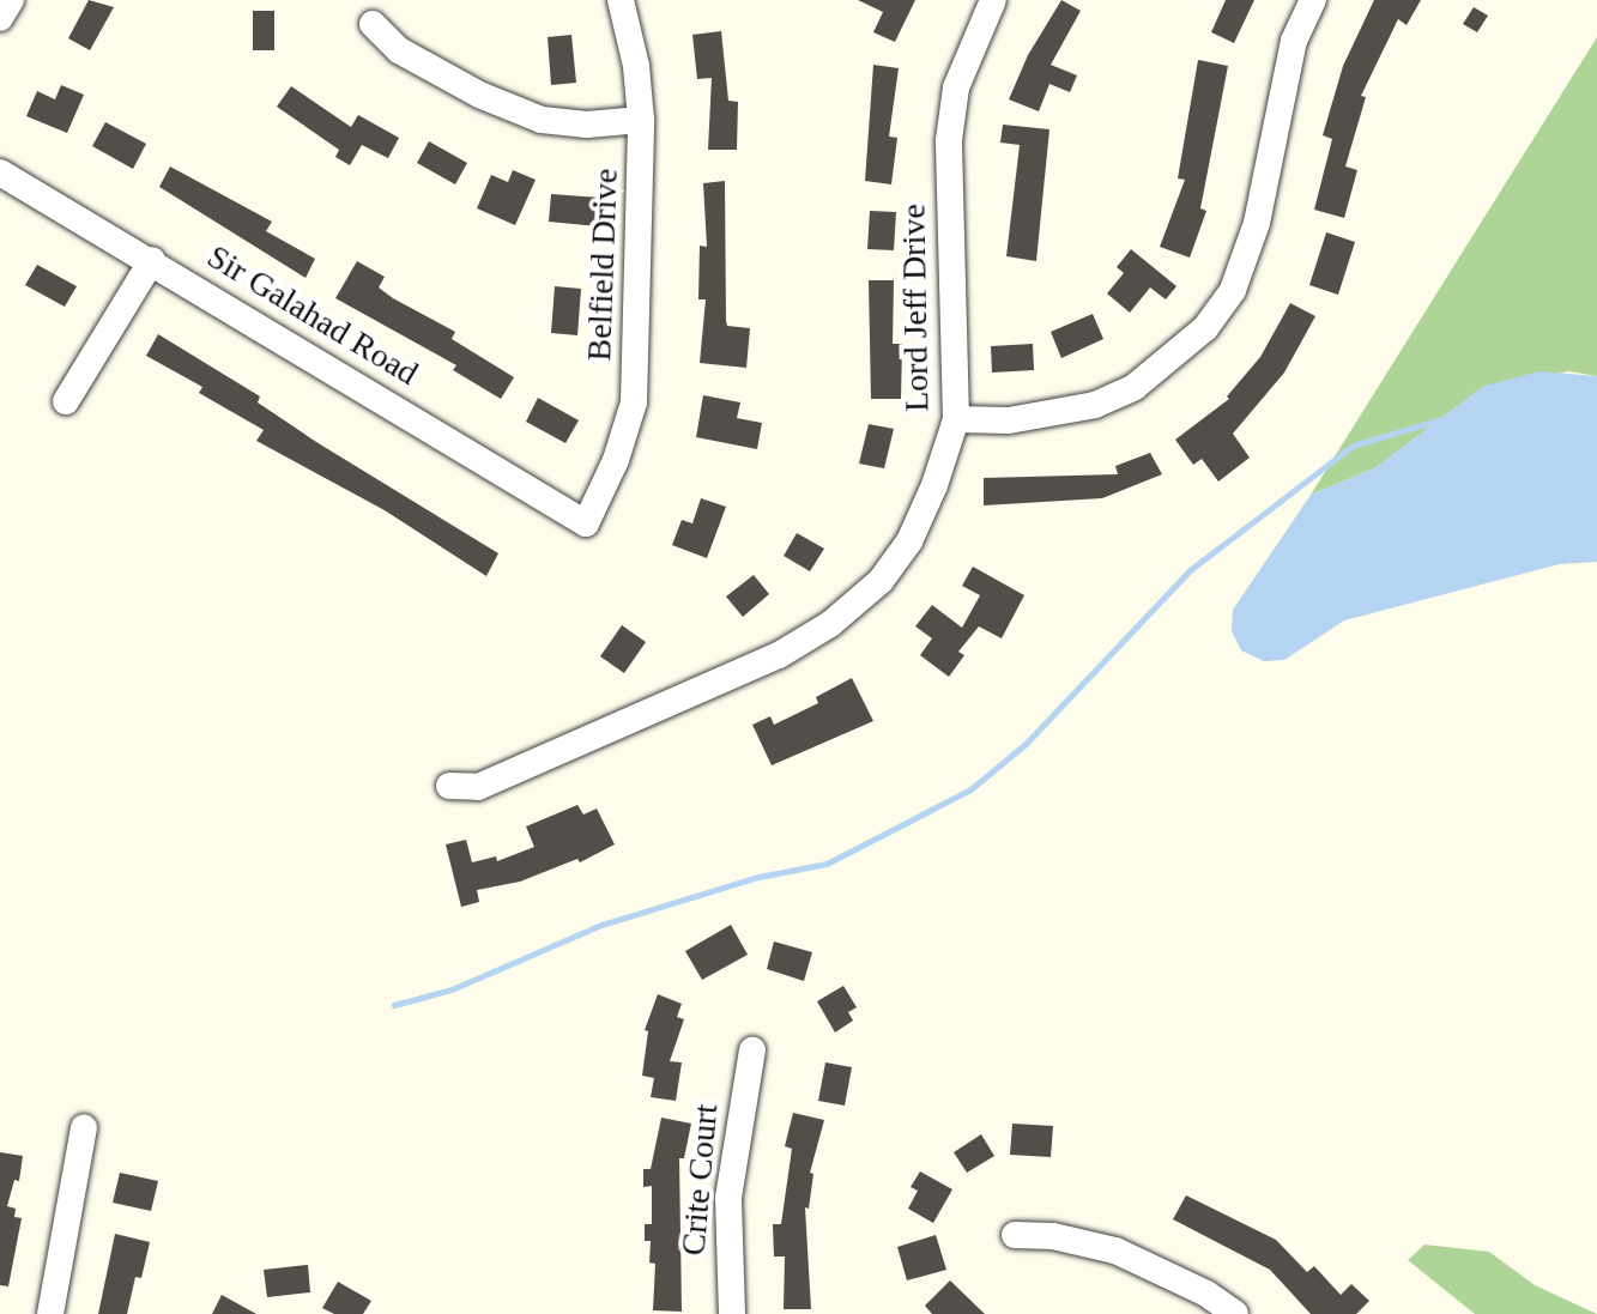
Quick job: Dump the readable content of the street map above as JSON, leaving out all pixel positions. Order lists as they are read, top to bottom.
{
  "streets": {
    "street": [
      "Belfield Drive",
      "Lord Jeff Drive",
      "Sir Galahad Road",
      "Crite Court"
    ]
  },
  "crossings": [
    ["Belfield Drive", "Sir Galahad Road"]
  ]
}
